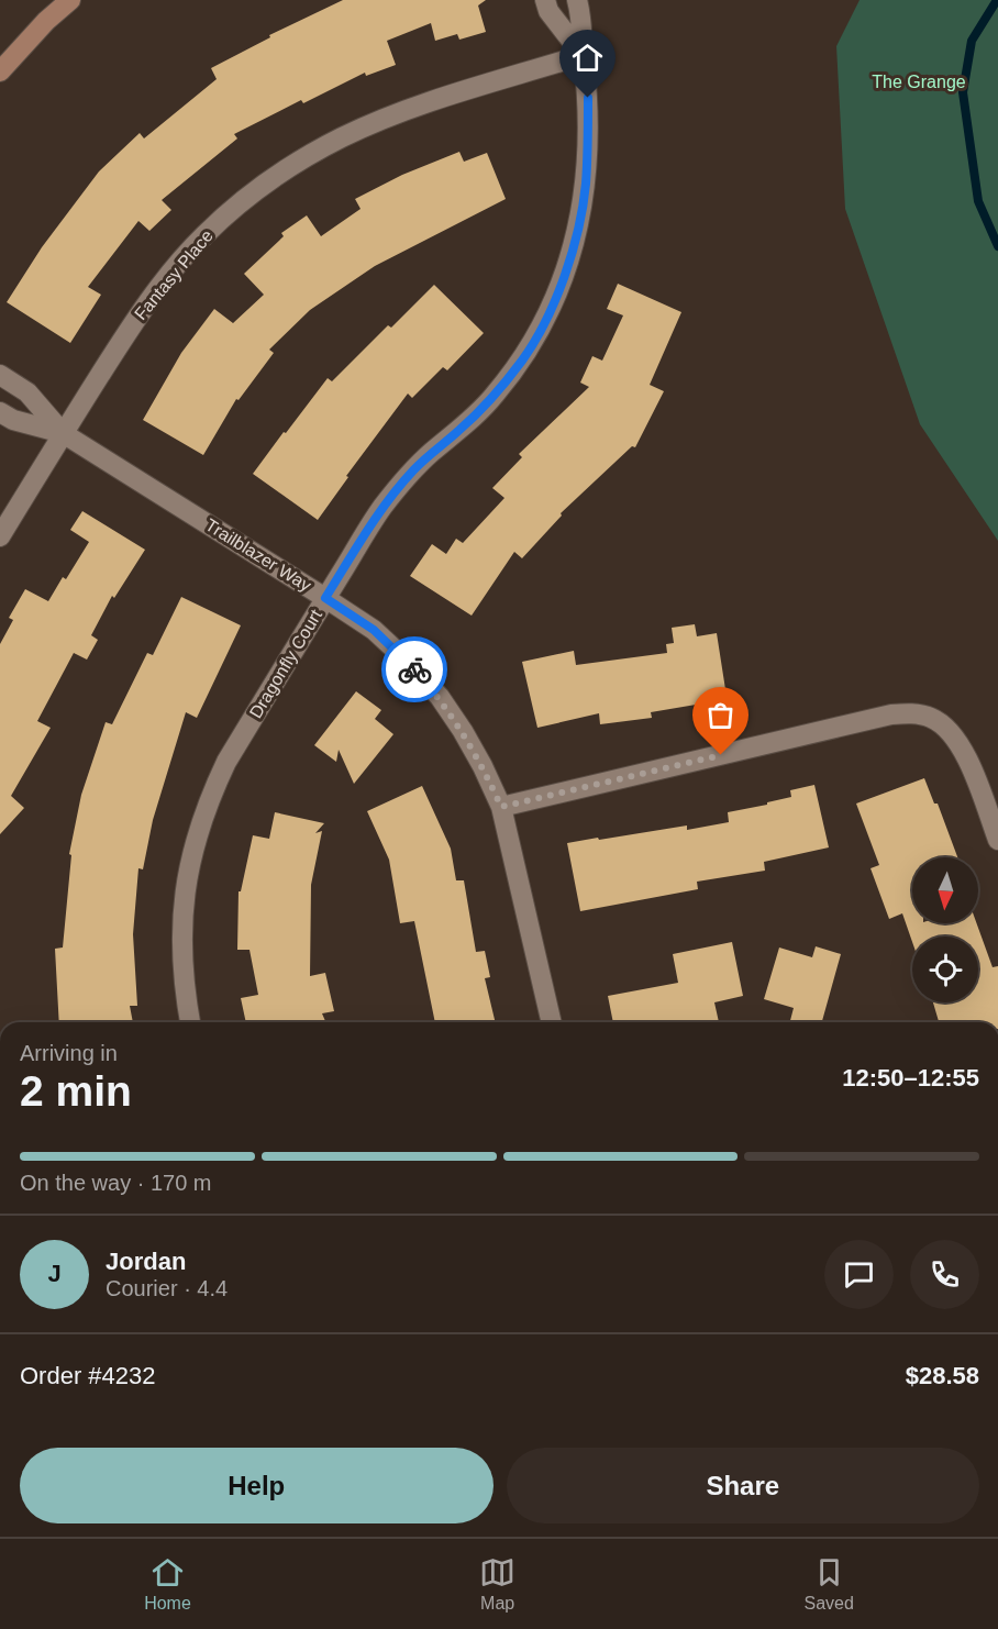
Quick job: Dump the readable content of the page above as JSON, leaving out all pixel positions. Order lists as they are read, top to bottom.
{
  "streets": {
    "street": ["Fantasy Place", "Trailblazer Way", "Dragonfly Court"]
  },
  "crossings": [
    ["Fantasy Place", "Trailblazer Way"],
    ["Fantasy Place", "Dragonfly Court"],
    ["Trailblazer Way", "Dragonfly Court"]
  ],
  "parks": ["The Grange"],
  "north": "bottom",
  "page": {
    "heading": ["2 min", "Arriving in", "12:50–12:55"],
    "panel": [
      "Jordan",
      "Courier · 4.4",
      "Order #4232",
      "$28.58"
    ],
    "bar": "On the way · 170 m",
    "round": "J",
    "buttons": ["Help", "Share"],
    "tabs": ["Home", "Map", "Saved"]
  }
}
